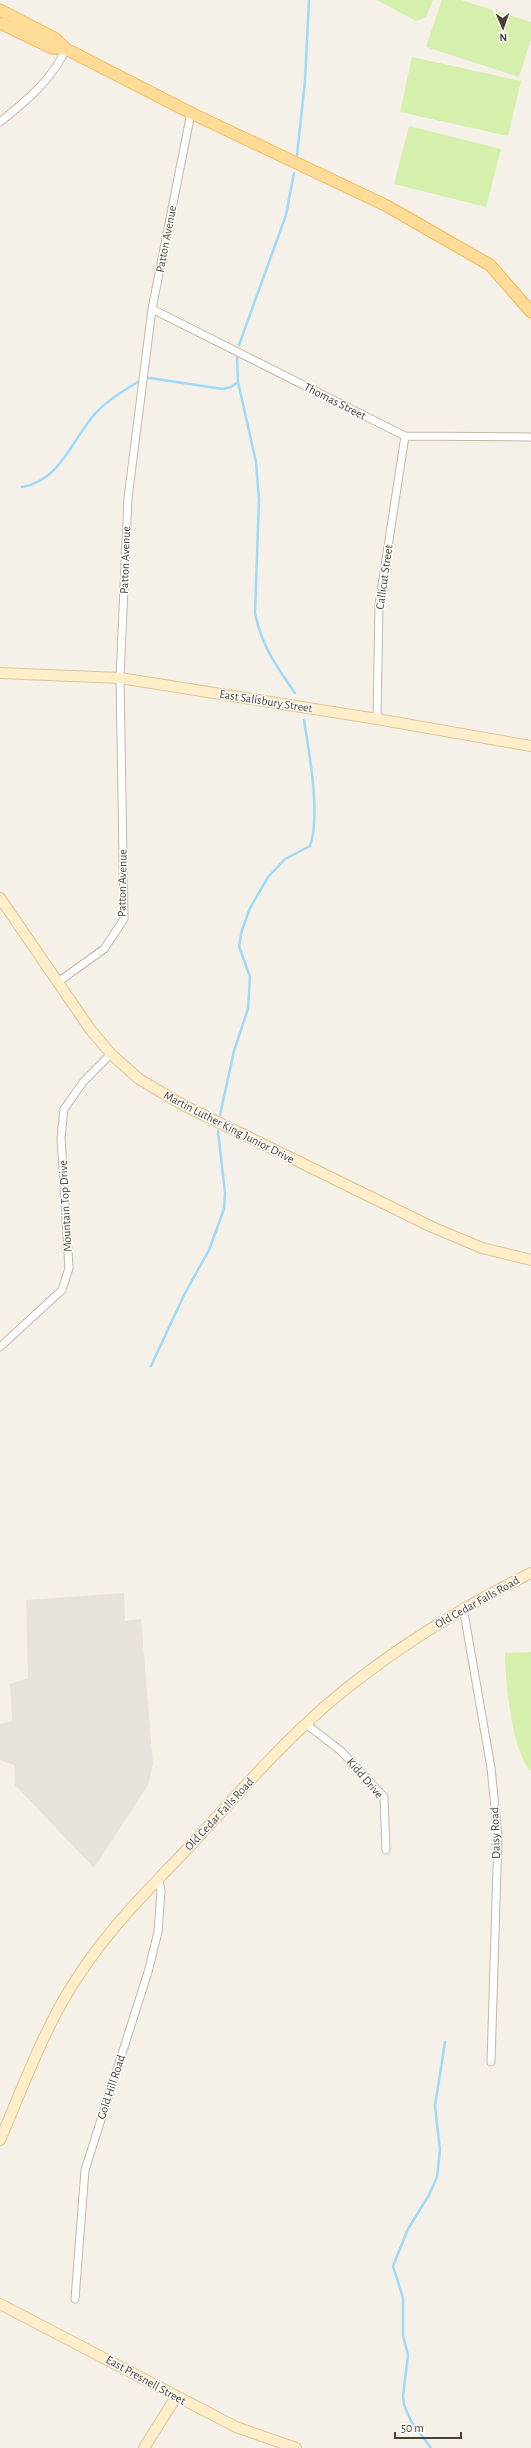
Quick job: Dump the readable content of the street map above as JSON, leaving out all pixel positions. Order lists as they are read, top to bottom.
{
  "streets": {
    "street": [
      "Patton Avenue",
      "Thomas Street",
      "Callicut Street",
      "East Salisbury Street",
      "Martin Luther King Junior Drive",
      "Mountain Top Drive",
      "Old Cedar Falls Road",
      "Kidd Drive",
      "Daisy Road",
      "Gold Hill Road",
      "East Presnell Street"
    ]
  },
  "crossings": [
    ["Patton Avenue", "Thomas Street"],
    ["Patton Avenue", "East Salisbury Street"],
    ["Patton Avenue", "Martin Luther King Junior Drive"],
    ["Thomas Street", "Callicut Street"],
    ["Callicut Street", "East Salisbury Street"],
    ["Martin Luther King Junior Drive", "Mountain Top Drive"],
    ["Old Cedar Falls Road", "Kidd Drive"],
    ["Old Cedar Falls Road", "Daisy Road"],
    ["Old Cedar Falls Road", "Gold Hill Road"]
  ],
  "scale_bar": "50 m",
  "north": "bottom"
}
